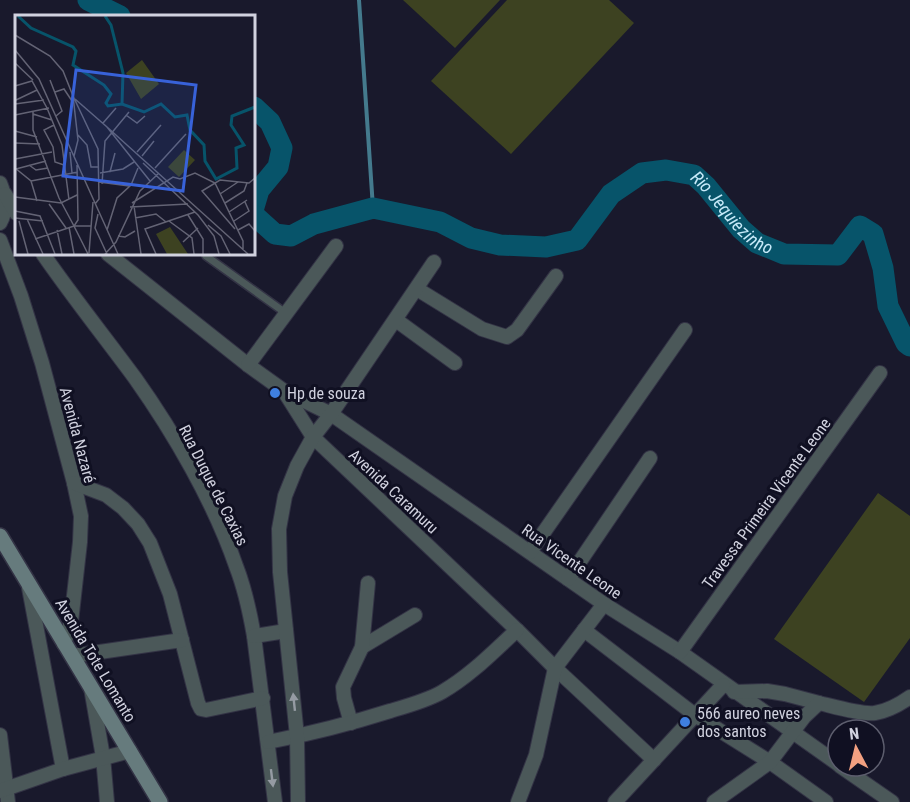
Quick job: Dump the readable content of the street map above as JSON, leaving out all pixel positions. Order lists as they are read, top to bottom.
{
  "streets": {
    "main road": ["Avenida Tote Lomanto"],
    "street": [
      "Avenida Nazaré",
      "Rua Duque de Caxias",
      "Avenida Caramuru",
      "Travessa Primeira Vicente Leone",
      "Rua Vicente Leone"
    ]
  },
  "crossings": [
    ["Avenida Nazaré", "Avenida Tote Lomanto"],
    ["Avenida Caramuru", "Rua Vicente Leone"],
    ["Travessa Primeira Vicente Leone", "Rua Vicente Leone"]
  ],
  "water": ["Rio Jequiezinho"],
  "places": ["Hp de souza", "566 aureo neves dos santos"],
  "north": "top"
}
